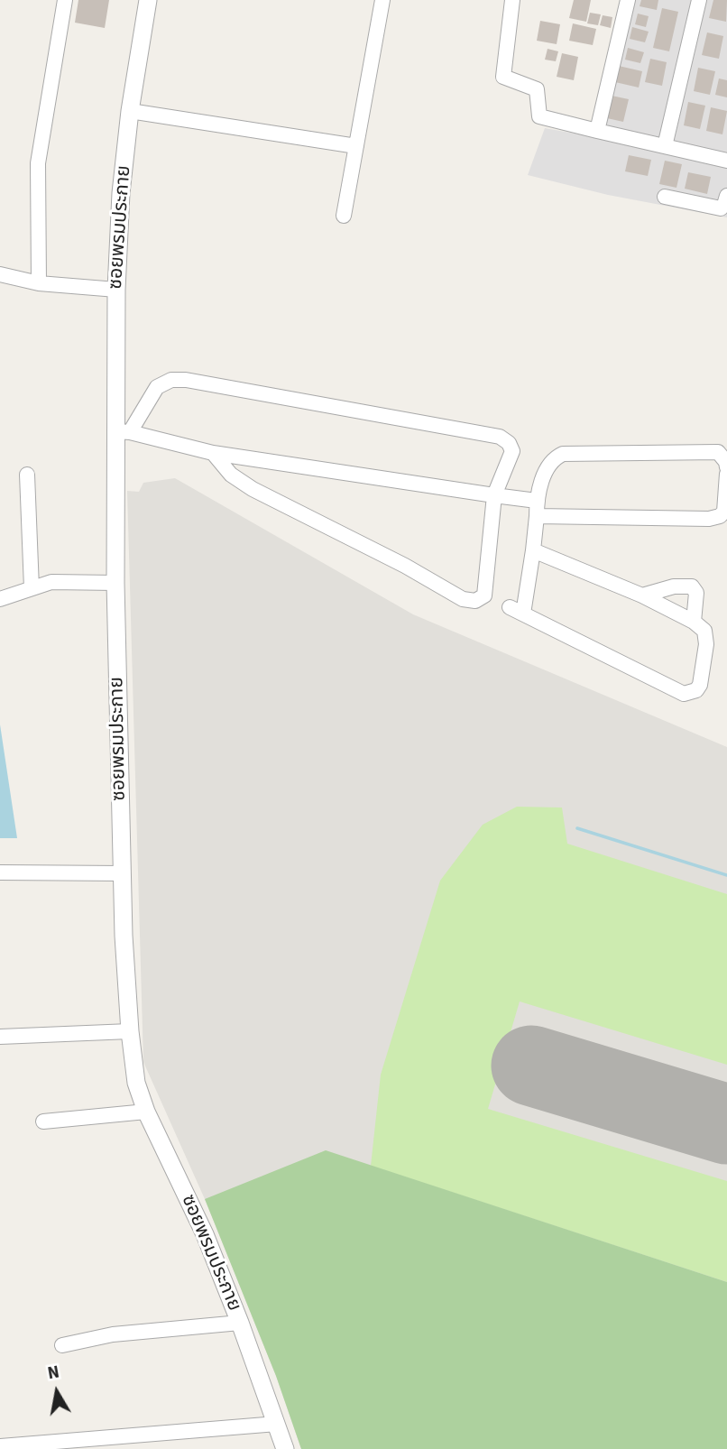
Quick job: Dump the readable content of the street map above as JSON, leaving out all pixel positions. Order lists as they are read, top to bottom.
{
  "streets": {
    "street": ["ซอยพรมประกาย"]
  },
  "north": "top"
}
